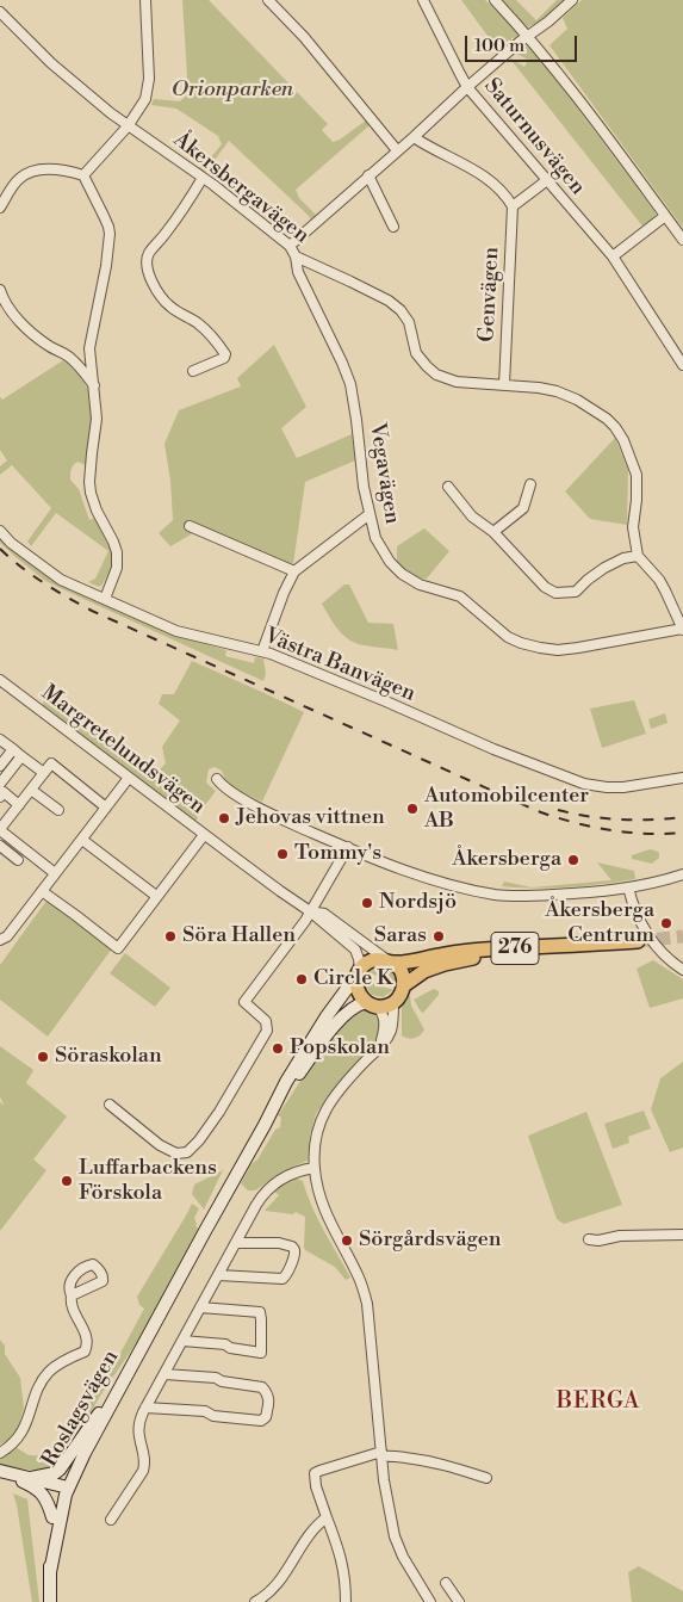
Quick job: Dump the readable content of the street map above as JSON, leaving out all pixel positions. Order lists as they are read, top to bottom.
{
  "streets": {
    "main road": ["276", "Roslagsvägen"],
    "street": [
      "Saturnusvägen",
      "Åkersbergavägen",
      "Genvägen",
      "Vegavägen",
      "Västra Banvägen",
      "Margretelundsvägen"
    ]
  },
  "crossings": [
    ["Åkersbergavägen", "Genvägen"],
    ["Åkersbergavägen", "Vegavägen"],
    ["Margretelundsvägen", "276"],
    ["Margretelundsvägen", "Roslagsvägen"],
    ["276", "Roslagsvägen"]
  ],
  "districts": ["BERGA"],
  "parks": ["Orionparken"],
  "places": [
    "Automobilcenter AB",
    "Jehovas vittnen",
    "Tommy's",
    "Åkersberga",
    "Nordsjö",
    "Åkersberga Centrum",
    "Söra Hallen",
    "Saras",
    "Circle K",
    "Popskolan",
    "Söraskolan",
    "Luffarbackens Förskola",
    "Sörgårdsvägen"
  ],
  "scale_bar": "100 m"
}
